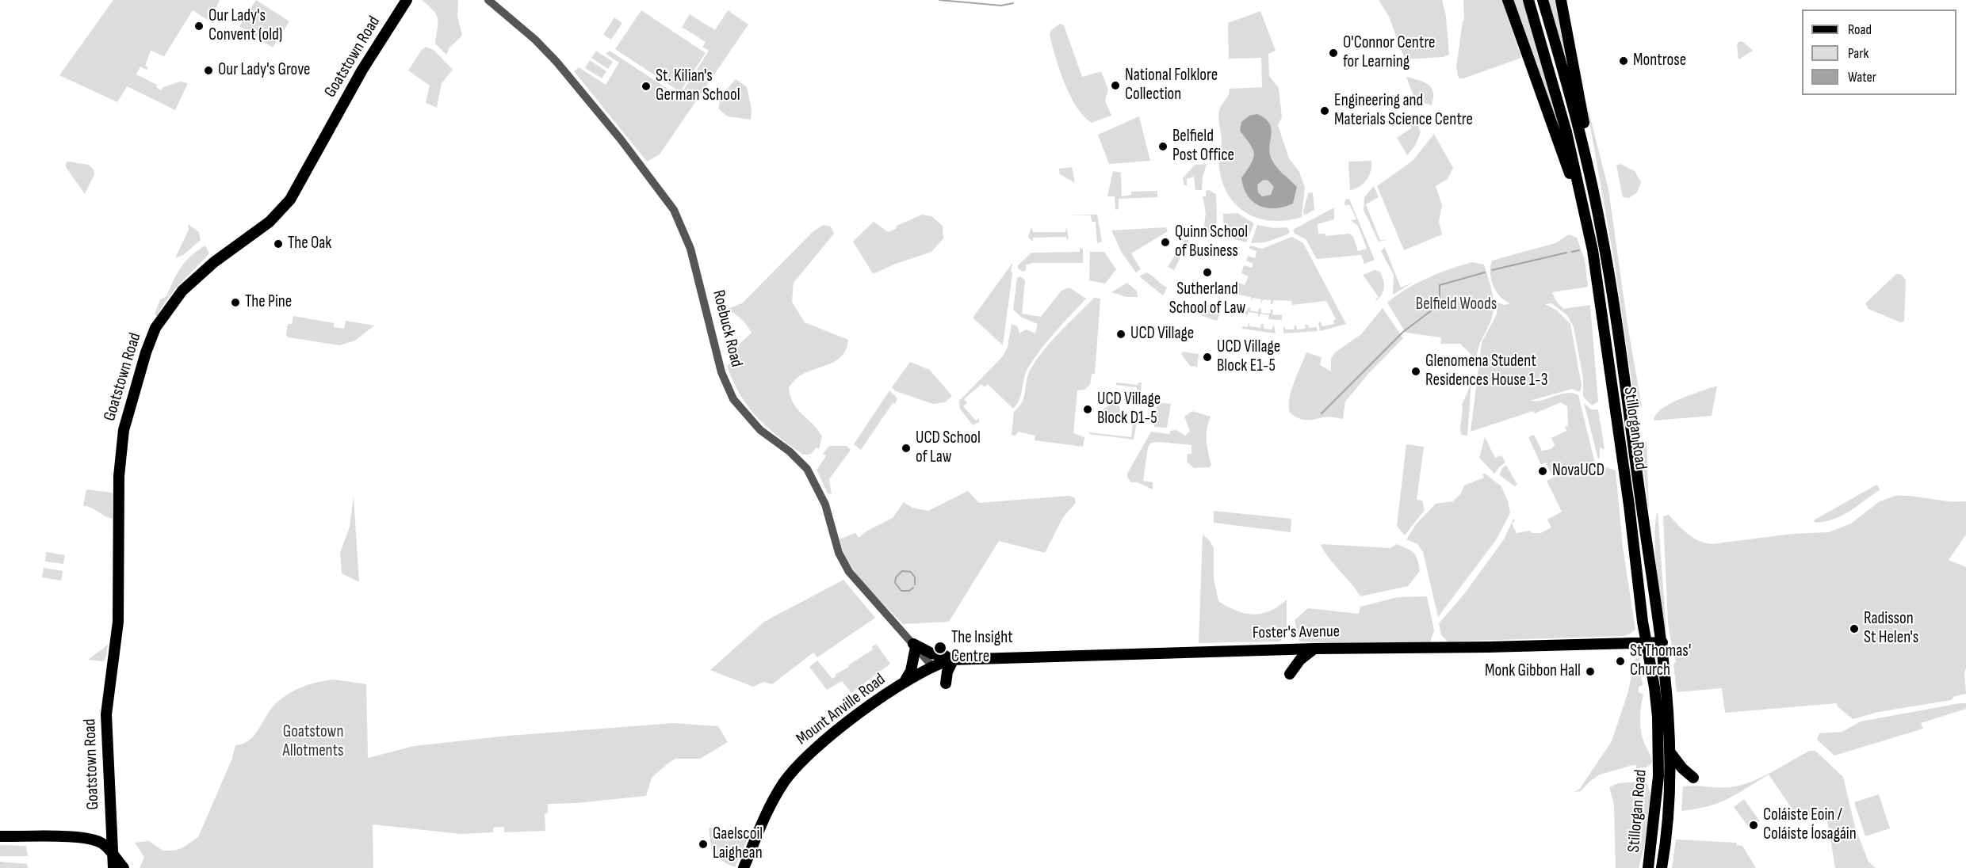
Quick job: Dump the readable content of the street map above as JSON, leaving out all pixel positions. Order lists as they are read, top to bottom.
{
  "streets": {
    "main road": [
      "Goatstown Road",
      "Stillorgan Road",
      "Foster's Avenue",
      "Mount Anville Road"
    ],
    "street": ["Roebuck Road"]
  },
  "crossings": [
    ["Roebuck Road", "Foster's Avenue"],
    ["Roebuck Road", "Mount Anville Road"],
    ["Stillorgan Road", "Foster's Avenue"],
    ["Foster's Avenue", "Mount Anville Road"]
  ],
  "parks": ["Belfield Woods", "Goatstown Allotments"],
  "places": [
    "Our Lady's Convent (old)",
    "O'Connor Centre for Learning",
    "Montrose",
    "Our Lady's Grove",
    "National Folklore Collection",
    "St. Kilian's German School",
    "Engineering and Materials Science Centre",
    "Belfield Post Office",
    "Quinn School of Business",
    "The Oak",
    "Sutherland School of Law",
    "The Pine",
    "UCD Village",
    "UCD Village Block E1-5",
    "Glenomena Student Residences House 1-3",
    "UCD Village Block D1-5",
    "UCD School of Law",
    "NovaUCD",
    "Radisson St Helen's",
    "The Insight Centre",
    "St Thomas' Church",
    "Monk Gibbon Hall",
    "Coláiste Eoin / Coláiste Íosagáin",
    "Gaelscoil Laighean"
  ],
  "legend": ["Road", "Park", "Water"]
}
